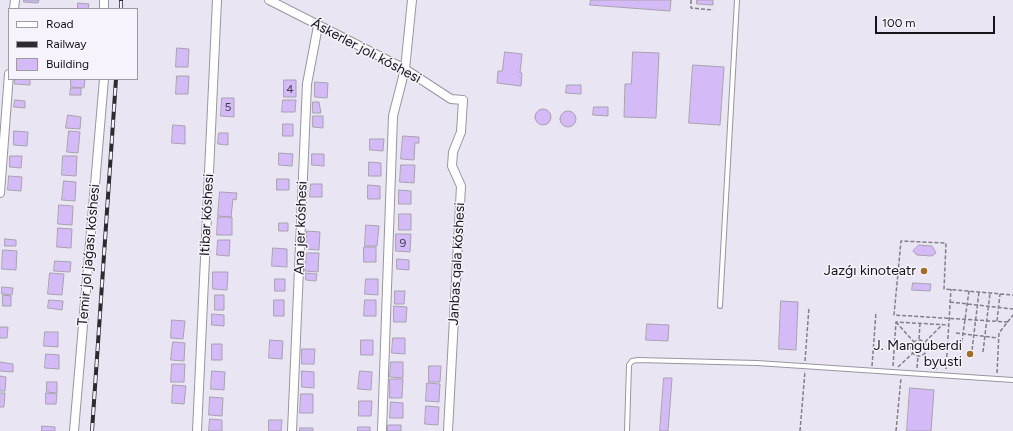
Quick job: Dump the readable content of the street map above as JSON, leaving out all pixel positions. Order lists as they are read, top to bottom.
{
  "streets": {
    "street": [
      "Áskerler jolı kóshesi",
      "Itibar kóshesi",
      "Ana jer kóshesi",
      "Temir jol jaǵası kóshesi",
      "Janbas qala kóshesi"
    ]
  },
  "crossings": [
    ["Áskerler jolı kóshesi", "Ana jer kóshesi"],
    ["Áskerler jolı kóshesi", "Janbas qala kóshesi"]
  ],
  "places": ["Jazǵı kinoteatr", "J. Manguberdi byusti"],
  "house_numbers": ["4", "5", "9"],
  "legend": ["Road", "Railway", "Building"],
  "scale_bar": "100 m"
}
